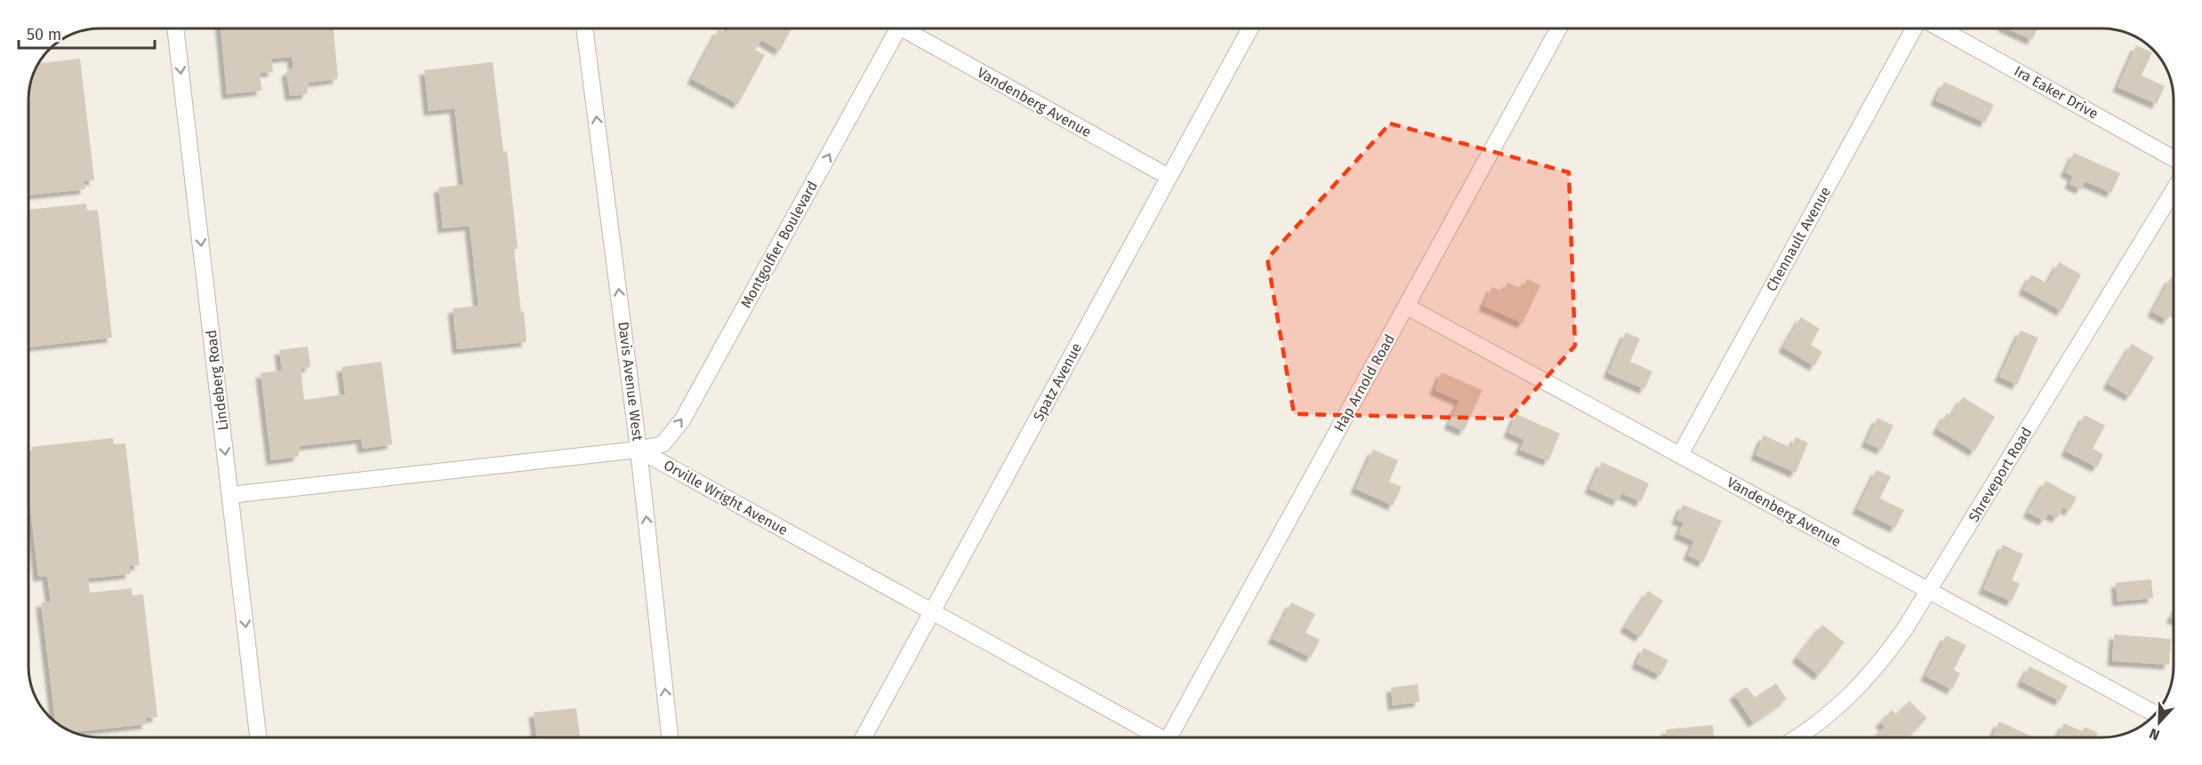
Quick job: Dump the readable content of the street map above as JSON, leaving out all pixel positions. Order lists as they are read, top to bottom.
{
  "streets": {
    "street": [
      "Ira Eaker Drive",
      "Vandenberg Avenue",
      "Chennault Avenue",
      "Montgolfier Boulevard",
      "Lindeberg Road",
      "Davis Avenue West",
      "Spatz Avenue",
      "Hap Arnold Road",
      "Shreveport Road",
      "Orville Wright Avenue"
    ]
  },
  "crossings": [
    ["Vandenberg Avenue", "Chennault Avenue"],
    ["Vandenberg Avenue", "Spatz Avenue"],
    ["Vandenberg Avenue", "Hap Arnold Road"],
    ["Vandenberg Avenue", "Shreveport Road"],
    ["Montgolfier Boulevard", "Davis Avenue West"],
    ["Montgolfier Boulevard", "Orville Wright Avenue"],
    ["Davis Avenue West", "Orville Wright Avenue"],
    ["Spatz Avenue", "Orville Wright Avenue"]
  ],
  "one_way": ["Montgolfier Boulevard", "Lindeberg Road", "Davis Avenue West"],
  "scale_bar": "50 m",
  "north": "bottom"
}
